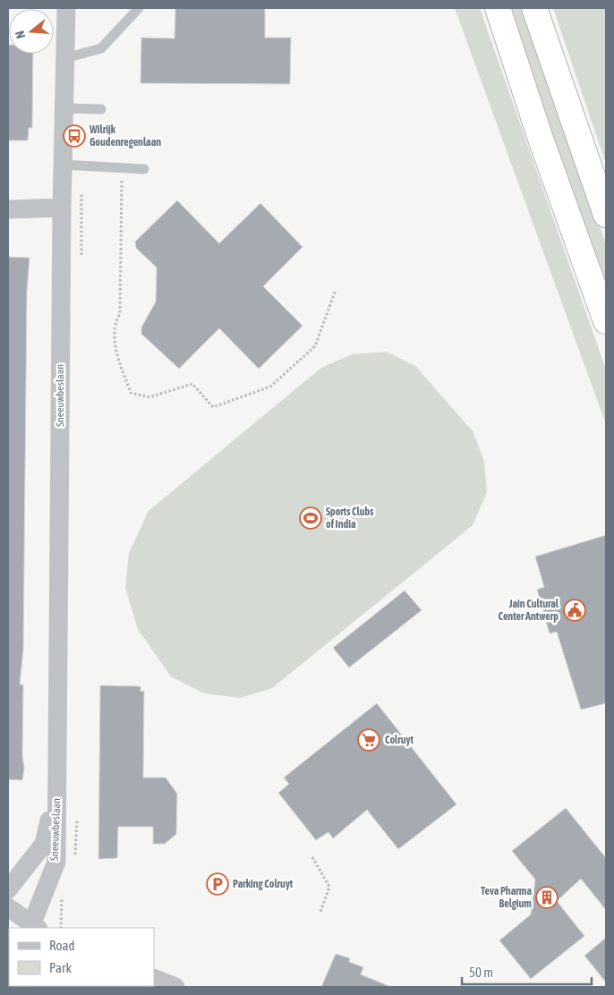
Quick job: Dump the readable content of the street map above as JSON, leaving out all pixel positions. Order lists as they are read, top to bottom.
{
  "streets": {
    "street": ["Sneeuwbeslaan"]
  },
  "places": {
    "bus stop": ["Wilrijk Goudenregenlaan"],
    "sports": ["Sports Clubs of India"],
    "public building": ["Jain Cultural Center Antwerp"],
    "supermarket": ["Colruyt"],
    "parking": ["Parking Colruyt"],
    "building": ["Teva Pharma Belgium"]
  },
  "legend": ["Road", "Park"],
  "scale_bar": "50 m",
  "north": "left"
}
